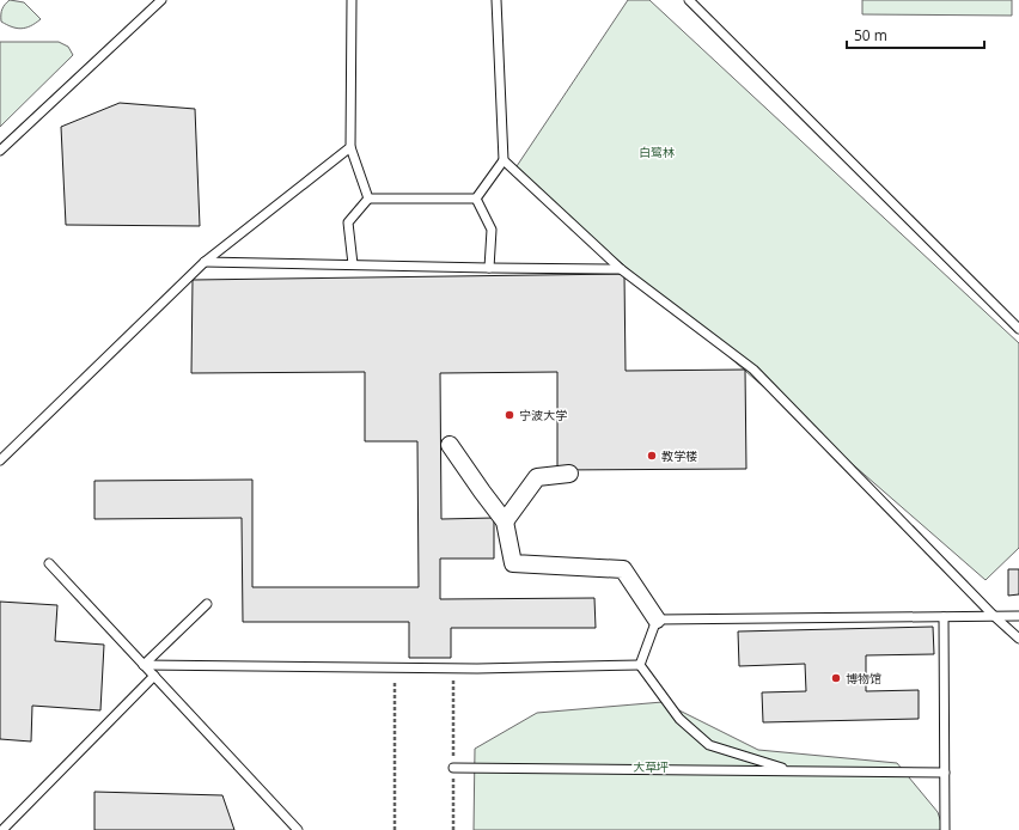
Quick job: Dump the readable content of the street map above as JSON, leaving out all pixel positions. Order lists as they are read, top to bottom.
{
  "parks": ["白鹭林", "大草坪"],
  "places": ["宁波大学", "教学楼", "博物馆"],
  "scale_bar": "50 m"
}
